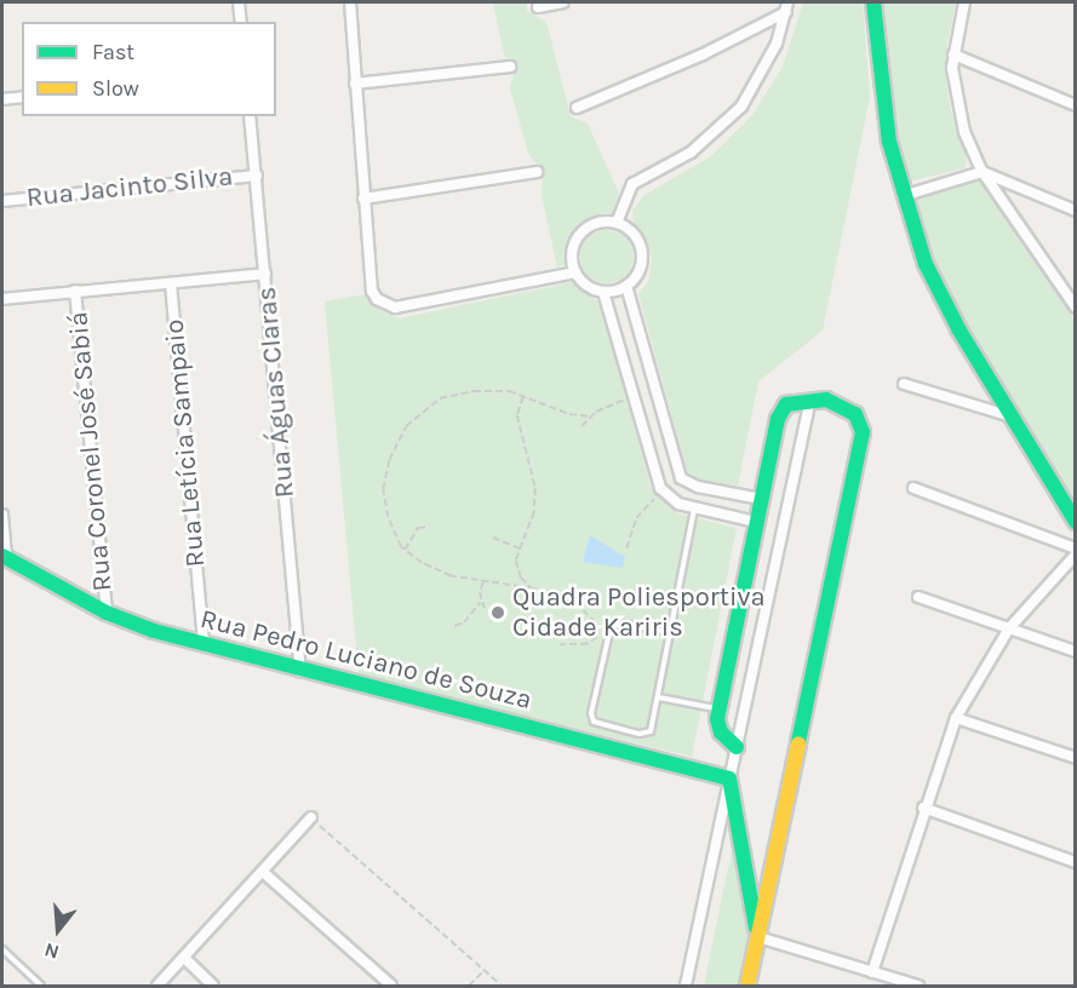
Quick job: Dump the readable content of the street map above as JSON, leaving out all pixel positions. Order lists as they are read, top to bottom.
{
  "streets": {
    "street": [
      "Rua Jacinto Silva",
      "Rua Águas Claras",
      "Rua Letícia Sampaio",
      "Rua Coronel José Sabiá",
      "Rua Pedro Luciano de Souza"
    ]
  },
  "crossings": [
    ["Rua Jacinto Silva", "Rua Águas Claras"],
    ["Rua Águas Claras", "Rua Pedro Luciano de Souza"],
    ["Rua Letícia Sampaio", "Rua Pedro Luciano de Souza"],
    ["Rua Coronel José Sabiá", "Rua Pedro Luciano de Souza"]
  ],
  "places": ["Quadra Poliesportiva Cidade Kariris"],
  "legend": ["Fast", "Slow"],
  "north": "bottom"
}
